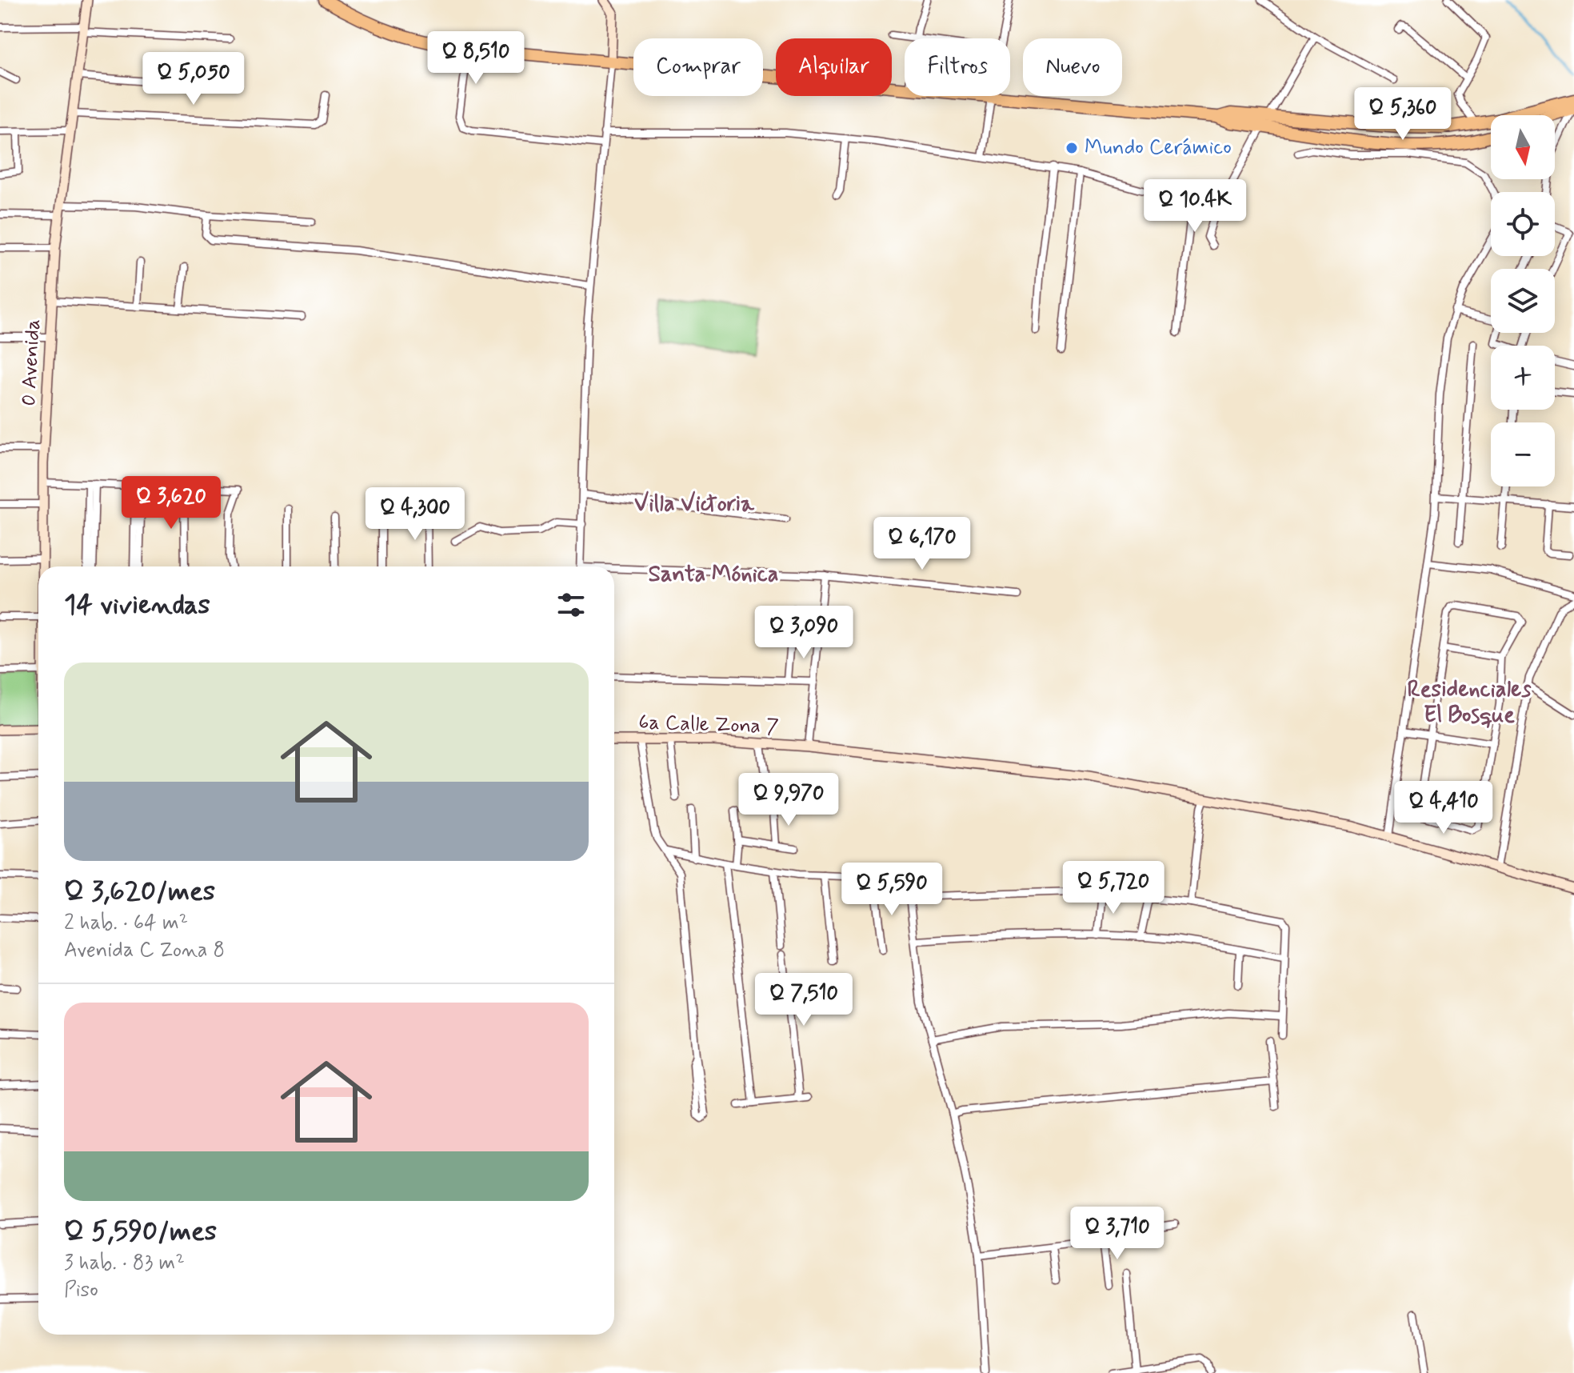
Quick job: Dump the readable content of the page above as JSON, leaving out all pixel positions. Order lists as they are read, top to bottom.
{
  "streets": {
    "street": ["0 Avenida", "6a Calle Zona 7"]
  },
  "districts": ["Villa Victoria", "Santa Mónica", "Residenciales El Bosque"],
  "places": ["Mundo Cerámico"],
  "north": "bottom",
  "page": {
    "price": [
      "Q 8,510",
      "Q 5,050",
      "Q 5,360",
      "Q 10.4K",
      "Q 3,620",
      "Q 4,300",
      "Q 6,170",
      "Q 3,090",
      "Q 9,970",
      "Q 4,410",
      "Q 5,720",
      "Q 5,590",
      "Q 7,510",
      "Q 3,710"
    ],
    "chip": [
      "Comprar",
      "Alquilar",
      "Filtros",
      "Nuevo"
    ],
    "map_buttons": ["+", "−"],
    "heading": "14 viviendas",
    "list": [
      {
        "name": "Q 3,620/mes",
        "note": "2 hab. · 64 m² · Avenida C Zona 8"
      },
      {
        "name": "Q 5,590/mes",
        "note": "3 hab. · 83 m² · Piso"
      }
    ]
  }
}
